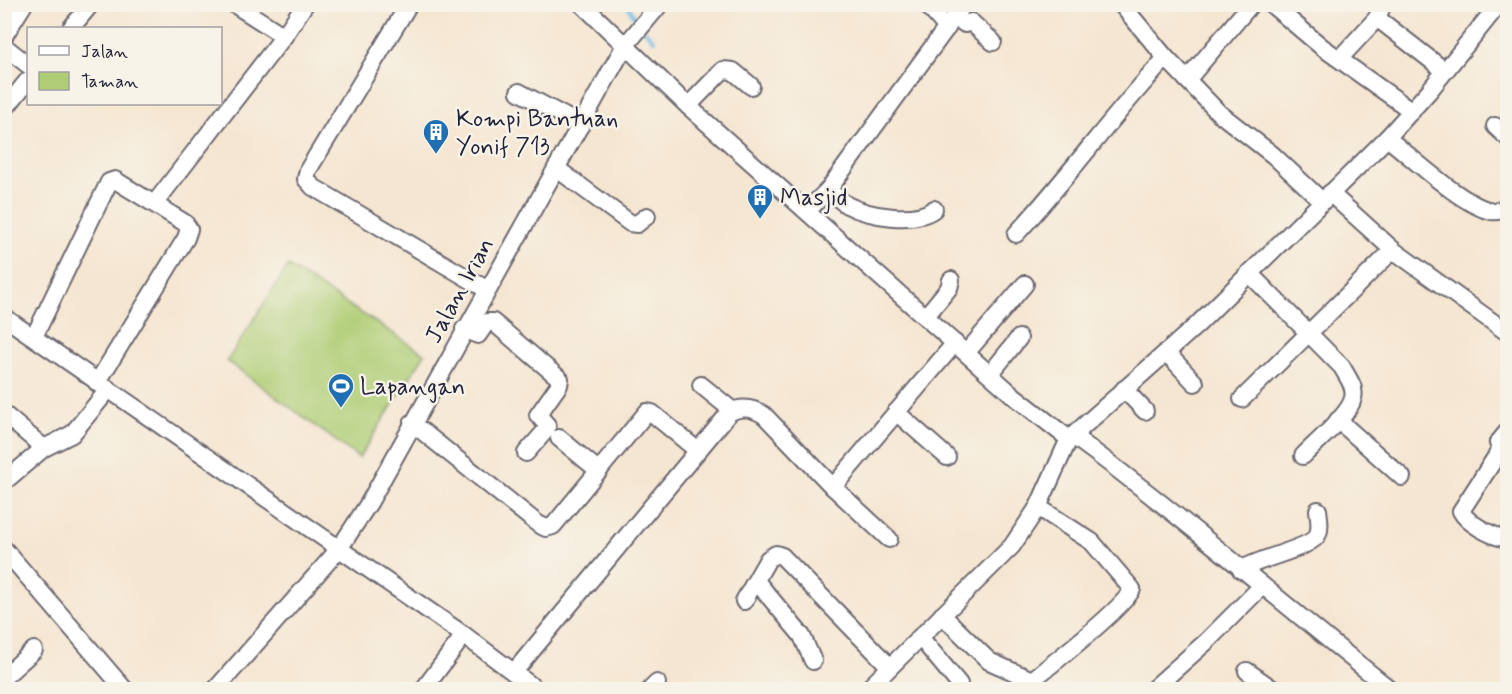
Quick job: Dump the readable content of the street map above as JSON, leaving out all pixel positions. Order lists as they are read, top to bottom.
{
  "streets": {
    "street": ["Jalan Irian"]
  },
  "places": {
    "building": ["Kompi Bantuan Yonif 713", "Masjid"],
    "sports": ["Lapangan"]
  },
  "legend": ["Jalan", "Taman"]
}
